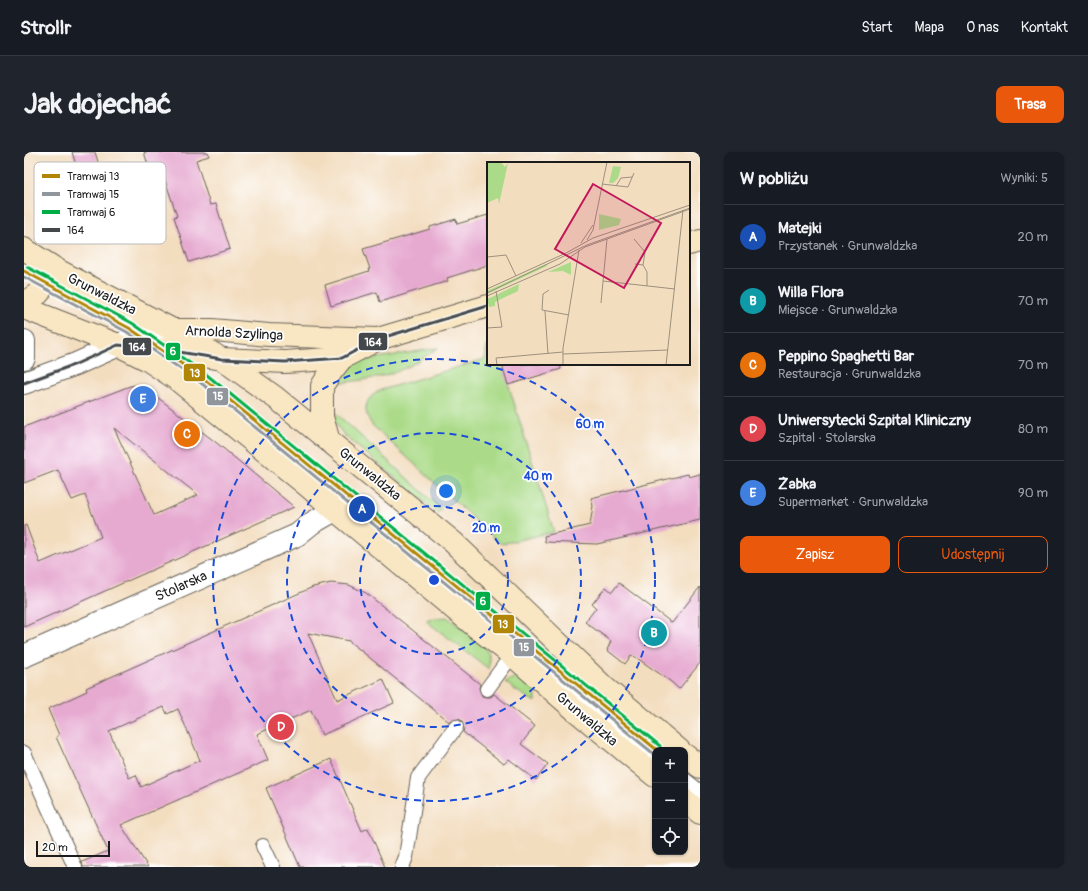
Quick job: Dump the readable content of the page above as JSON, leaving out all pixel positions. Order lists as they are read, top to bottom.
{
  "streets": {
    "street": ["Grunwaldzka", "Arnolda Szylinga", "Stolarska"]
  },
  "crossings": [
    ["Grunwaldzka", "Arnolda Szylinga"],
    ["Grunwaldzka", "Stolarska"]
  ],
  "lines": [
    "tram line 6",
    "tram line 13",
    "tram line 15",
    "transit line 164"
  ],
  "legend": [
    "Tramwaj 13",
    "Tramwaj 15",
    "Tramwaj 6",
    "164"
  ],
  "scale_bar": "20 m",
  "page": {
    "header": "Strollr",
    "nav": [
      "Start",
      "Mapa",
      "O nas",
      "Kontakt"
    ],
    "buttons": [
      "Trasa",
      ["Zapisz", "Udostępnij"]
    ],
    "title": "Jak dojechać",
    "heading": ["W pobliżu", "Wyniki: 5"],
    "list": [
      {
        "mark": "A",
        "name": "Matejki",
        "note": "Przystanek · Grunwaldzka",
        "value": "20 m"
      },
      {
        "mark": "B",
        "name": "Willa Flora",
        "note": "Miejsce · Grunwaldzka",
        "value": "70 m"
      },
      {
        "mark": "C",
        "name": "Peppino Spaghetti Bar",
        "note": "Restauracja · Grunwaldzka",
        "value": "70 m"
      },
      {
        "mark": "D",
        "name": "Uniwersytecki Szpital Kliniczny",
        "note": "Szpital · Stolarska",
        "value": "80 m"
      },
      {
        "mark": "E",
        "name": "Żabka",
        "note": "Supermarket · Grunwaldzka",
        "value": "90 m"
      }
    ],
    "pins": [
      "E",
      "C",
      "A",
      "B",
      "D"
    ],
    "map_buttons": ["+", "−"],
    "scale": "20 m"
  },
  "rings": ["60 m", "40 m", "20 m"]
}
